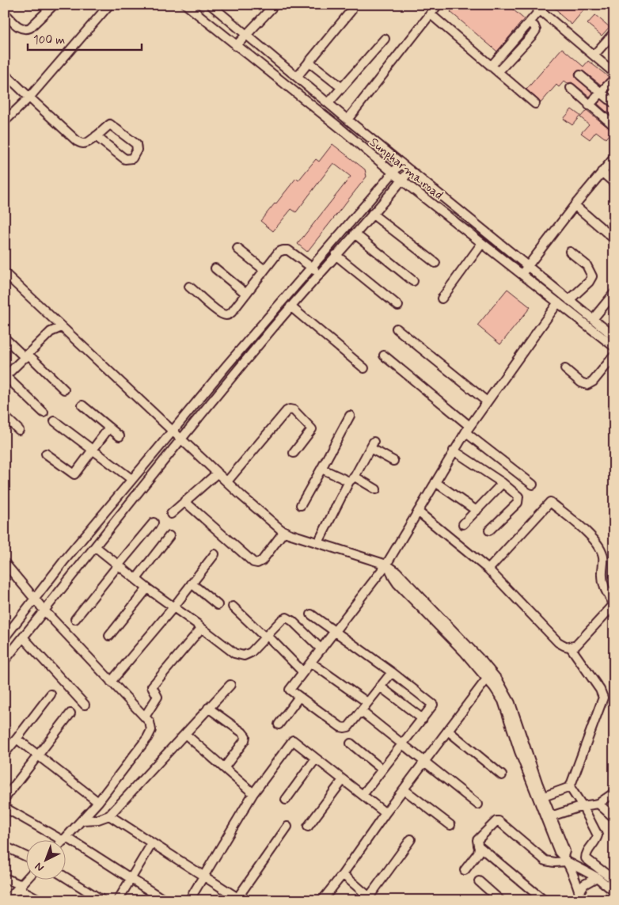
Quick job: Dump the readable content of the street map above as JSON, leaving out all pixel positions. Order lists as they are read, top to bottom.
{
  "streets": {
    "street": ["Sunpharma road"]
  },
  "scale_bar": "100 m",
  "north": "bottom left"
}
